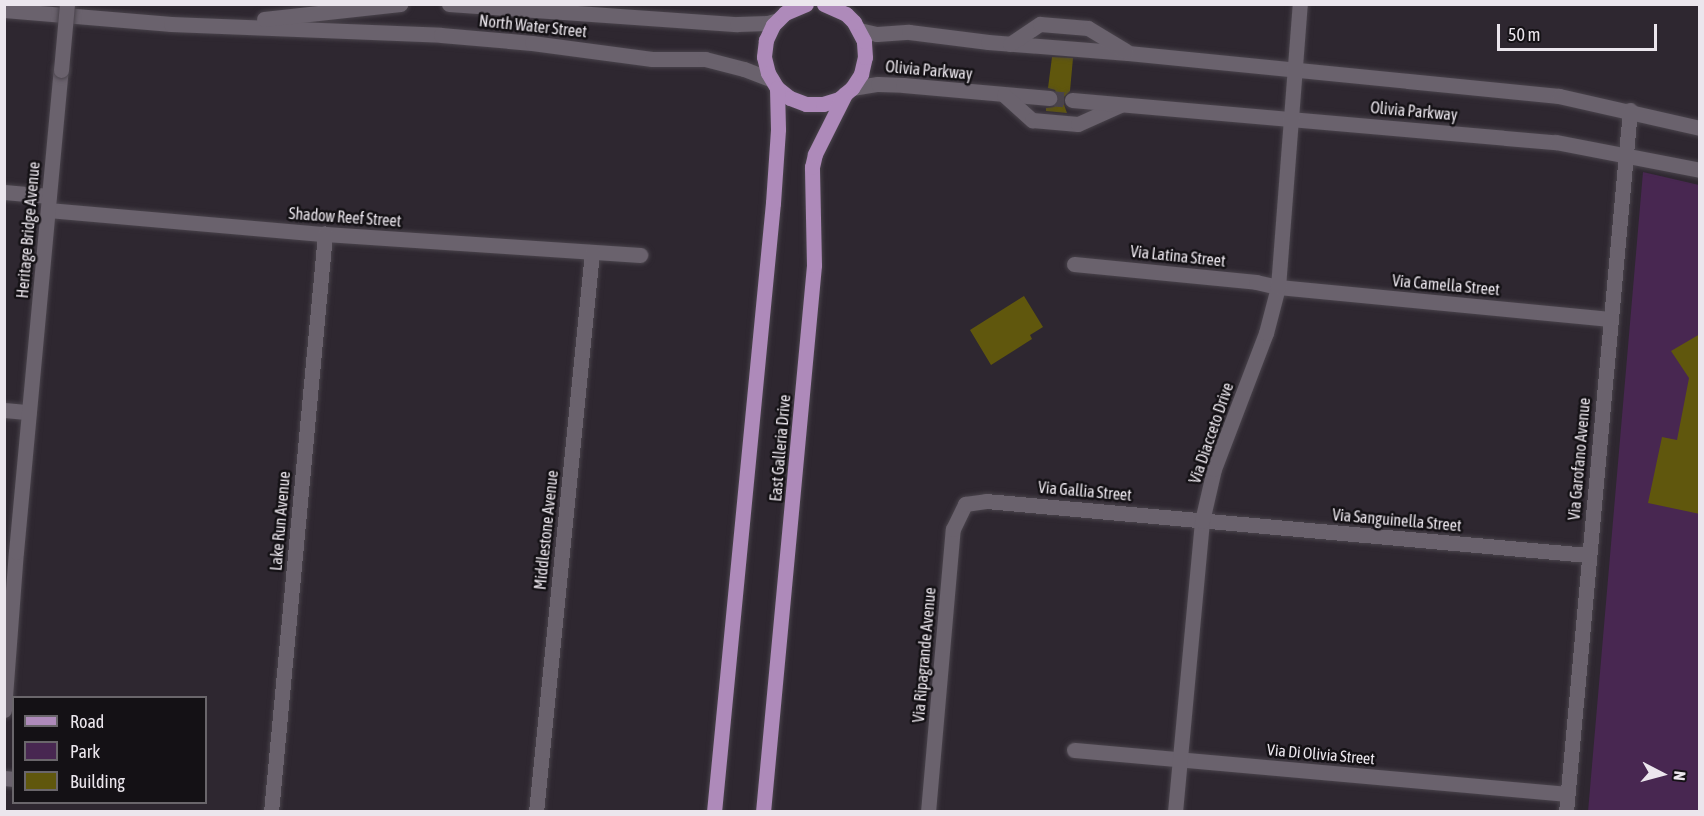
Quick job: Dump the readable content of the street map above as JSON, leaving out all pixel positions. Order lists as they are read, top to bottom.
{
  "streets": {
    "main road": ["East Galleria Drive"],
    "street": [
      "North Water Street",
      "Olivia Parkway",
      "Shadow Reef Street",
      "Heritage Bridge Avenue",
      "Via Latina Street",
      "Via Camella Street",
      "Via Diacceto Drive",
      "Via Garofano Avenue",
      "Via Gallia Street",
      "Via Sanguinella Street",
      "Lake Run Avenue",
      "Middlestone Avenue",
      "Via Ripagrande Avenue",
      "Via Di Olivia Street"
    ]
  },
  "crossings": [
    ["North Water Street", "East Galleria Drive"],
    ["Olivia Parkway", "Via Diacceto Drive"],
    ["Olivia Parkway", "East Galleria Drive"],
    ["Olivia Parkway", "Via Garofano Avenue"],
    ["Shadow Reef Street", "Heritage Bridge Avenue"],
    ["Shadow Reef Street", "Lake Run Avenue"],
    ["Shadow Reef Street", "Middlestone Avenue"],
    ["Via Latina Street", "Via Camella Street"],
    ["Via Latina Street", "Via Diacceto Drive"],
    ["Via Camella Street", "Via Diacceto Drive"],
    ["Via Camella Street", "Via Garofano Avenue"],
    ["Via Diacceto Drive", "Via Gallia Street"],
    ["Via Diacceto Drive", "Via Sanguinella Street"],
    ["Via Diacceto Drive", "Via Di Olivia Street"],
    ["Via Garofano Avenue", "Via Sanguinella Street"],
    ["Via Garofano Avenue", "Via Di Olivia Street"],
    ["Via Gallia Street", "Via Sanguinella Street"],
    ["Via Gallia Street", "Via Ripagrande Avenue"]
  ],
  "legend": ["Road", "Park", "Building"],
  "scale_bar": "50 m",
  "north": "right"
}
